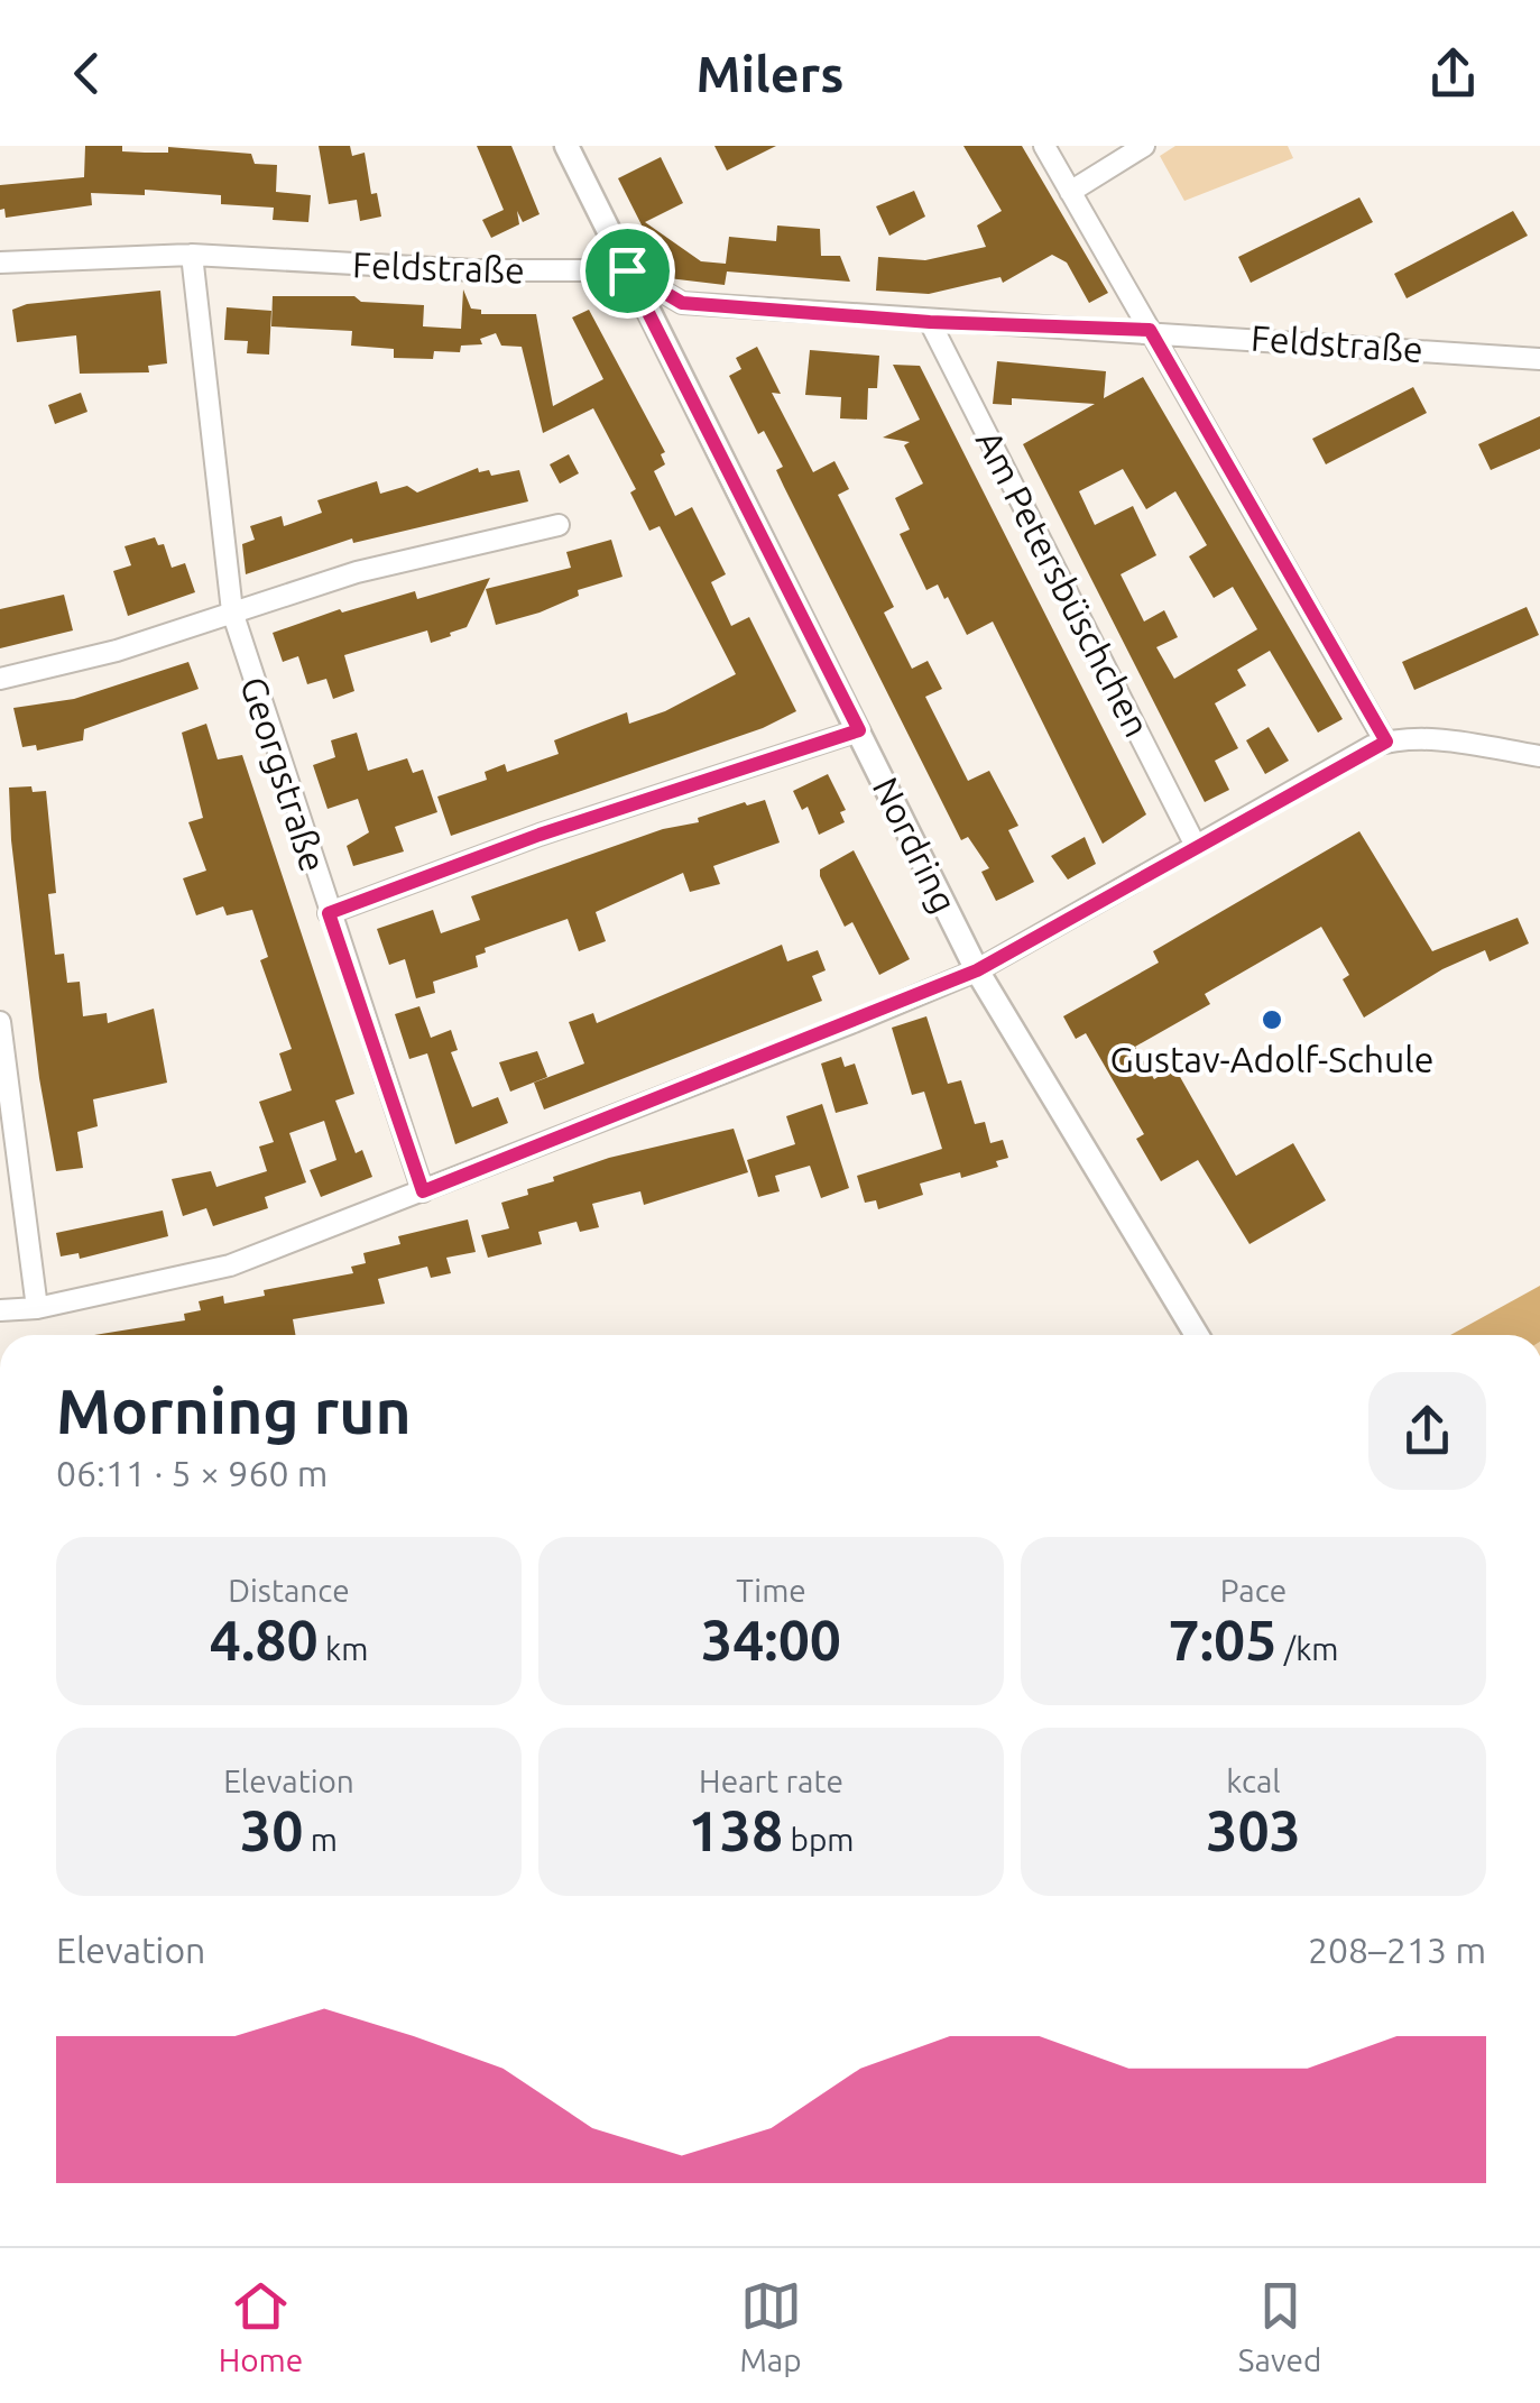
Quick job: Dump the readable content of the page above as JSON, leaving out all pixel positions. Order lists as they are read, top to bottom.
{
  "streets": {
    "street": [
      "Feldstraße",
      "Am Petersbüschchen",
      "Georgstraße",
      "Nordring"
    ]
  },
  "crossings": [
    ["Feldstraße", "Am Petersbüschchen"],
    ["Feldstraße", "Georgstraße"],
    ["Feldstraße", "Nordring"]
  ],
  "places": ["Gustav-Adolf-Schule"],
  "page": {
    "header": "Milers",
    "heading": ["Morning run", "06:11 · 5 × 960 m"],
    "stats": [
      ["Distance", "4.80 km"],
      ["Time", "34:00"],
      ["Pace", "7:05 /km"],
      ["Elevation", "30 m"],
      ["Heart rate", "138 bpm"],
      ["kcal", "303"]
    ],
    "chart": ["Elevation", "208–213 m"],
    "tabs": ["Home", "Map", "Saved"]
  }
}
